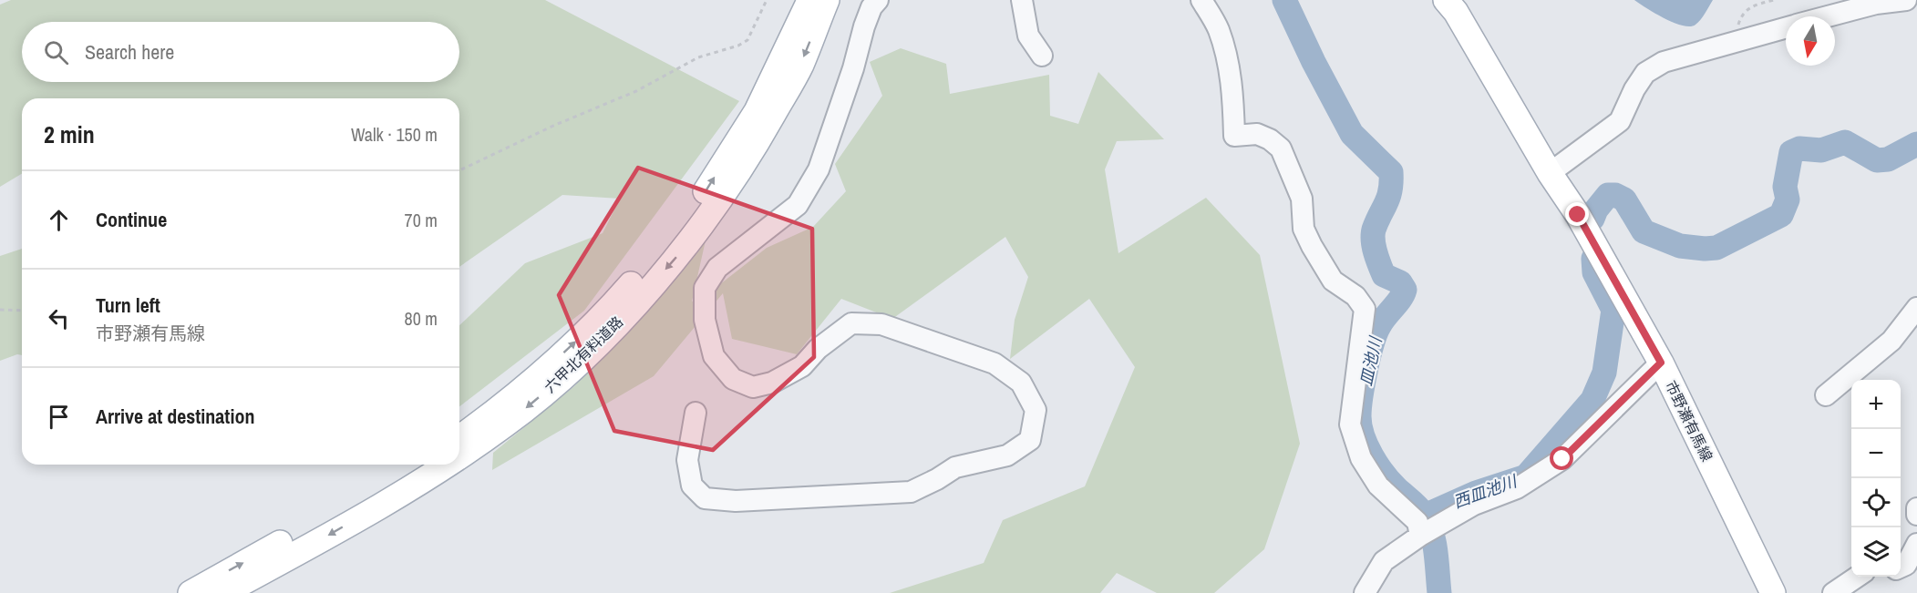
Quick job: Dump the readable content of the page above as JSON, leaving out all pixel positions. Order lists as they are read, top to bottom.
{
  "streets": {
    "main road": ["六甲北有料道路", "市野瀬有馬線"]
  },
  "water": ["皿池川", "西皿池川"],
  "north": "bottom",
  "page": {
    "search": "Search here",
    "heading": ["2 min", "Walk · 150 m"],
    "list": [
      ["Continue", "70 m"],
      ["Turn left", "市野瀬有馬線", "80 m"],
      "Arrive at destination"
    ],
    "map_buttons": ["+", "−"]
  }
}
